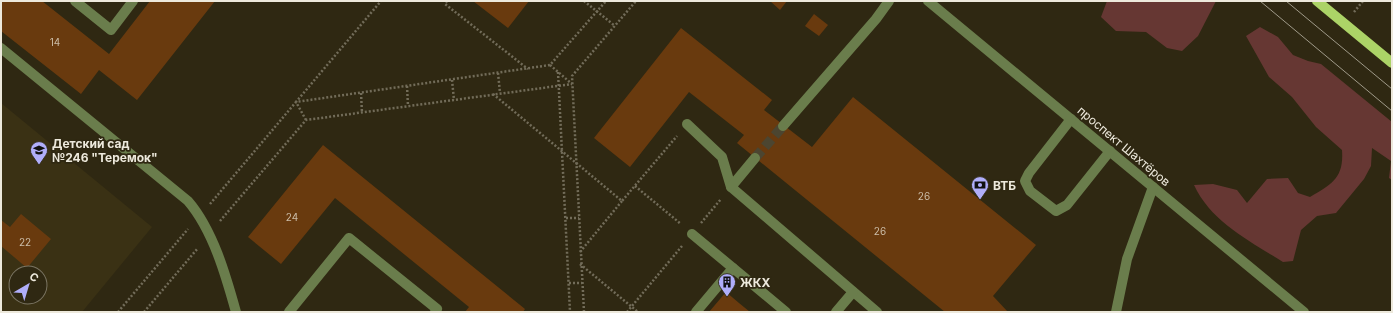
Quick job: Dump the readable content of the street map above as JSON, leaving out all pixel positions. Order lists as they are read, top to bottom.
{
  "streets": {
    "street": ["проспект Шахтёров"]
  },
  "places": {
    "school or university": ["Детский сад №246 \"Теремок\""],
    "bank": ["ВТБ"],
    "building": ["ЖКХ"]
  },
  "house_numbers": [
    "14",
    "26",
    "24",
    "26",
    "22"
  ],
  "north": "top right"
}
